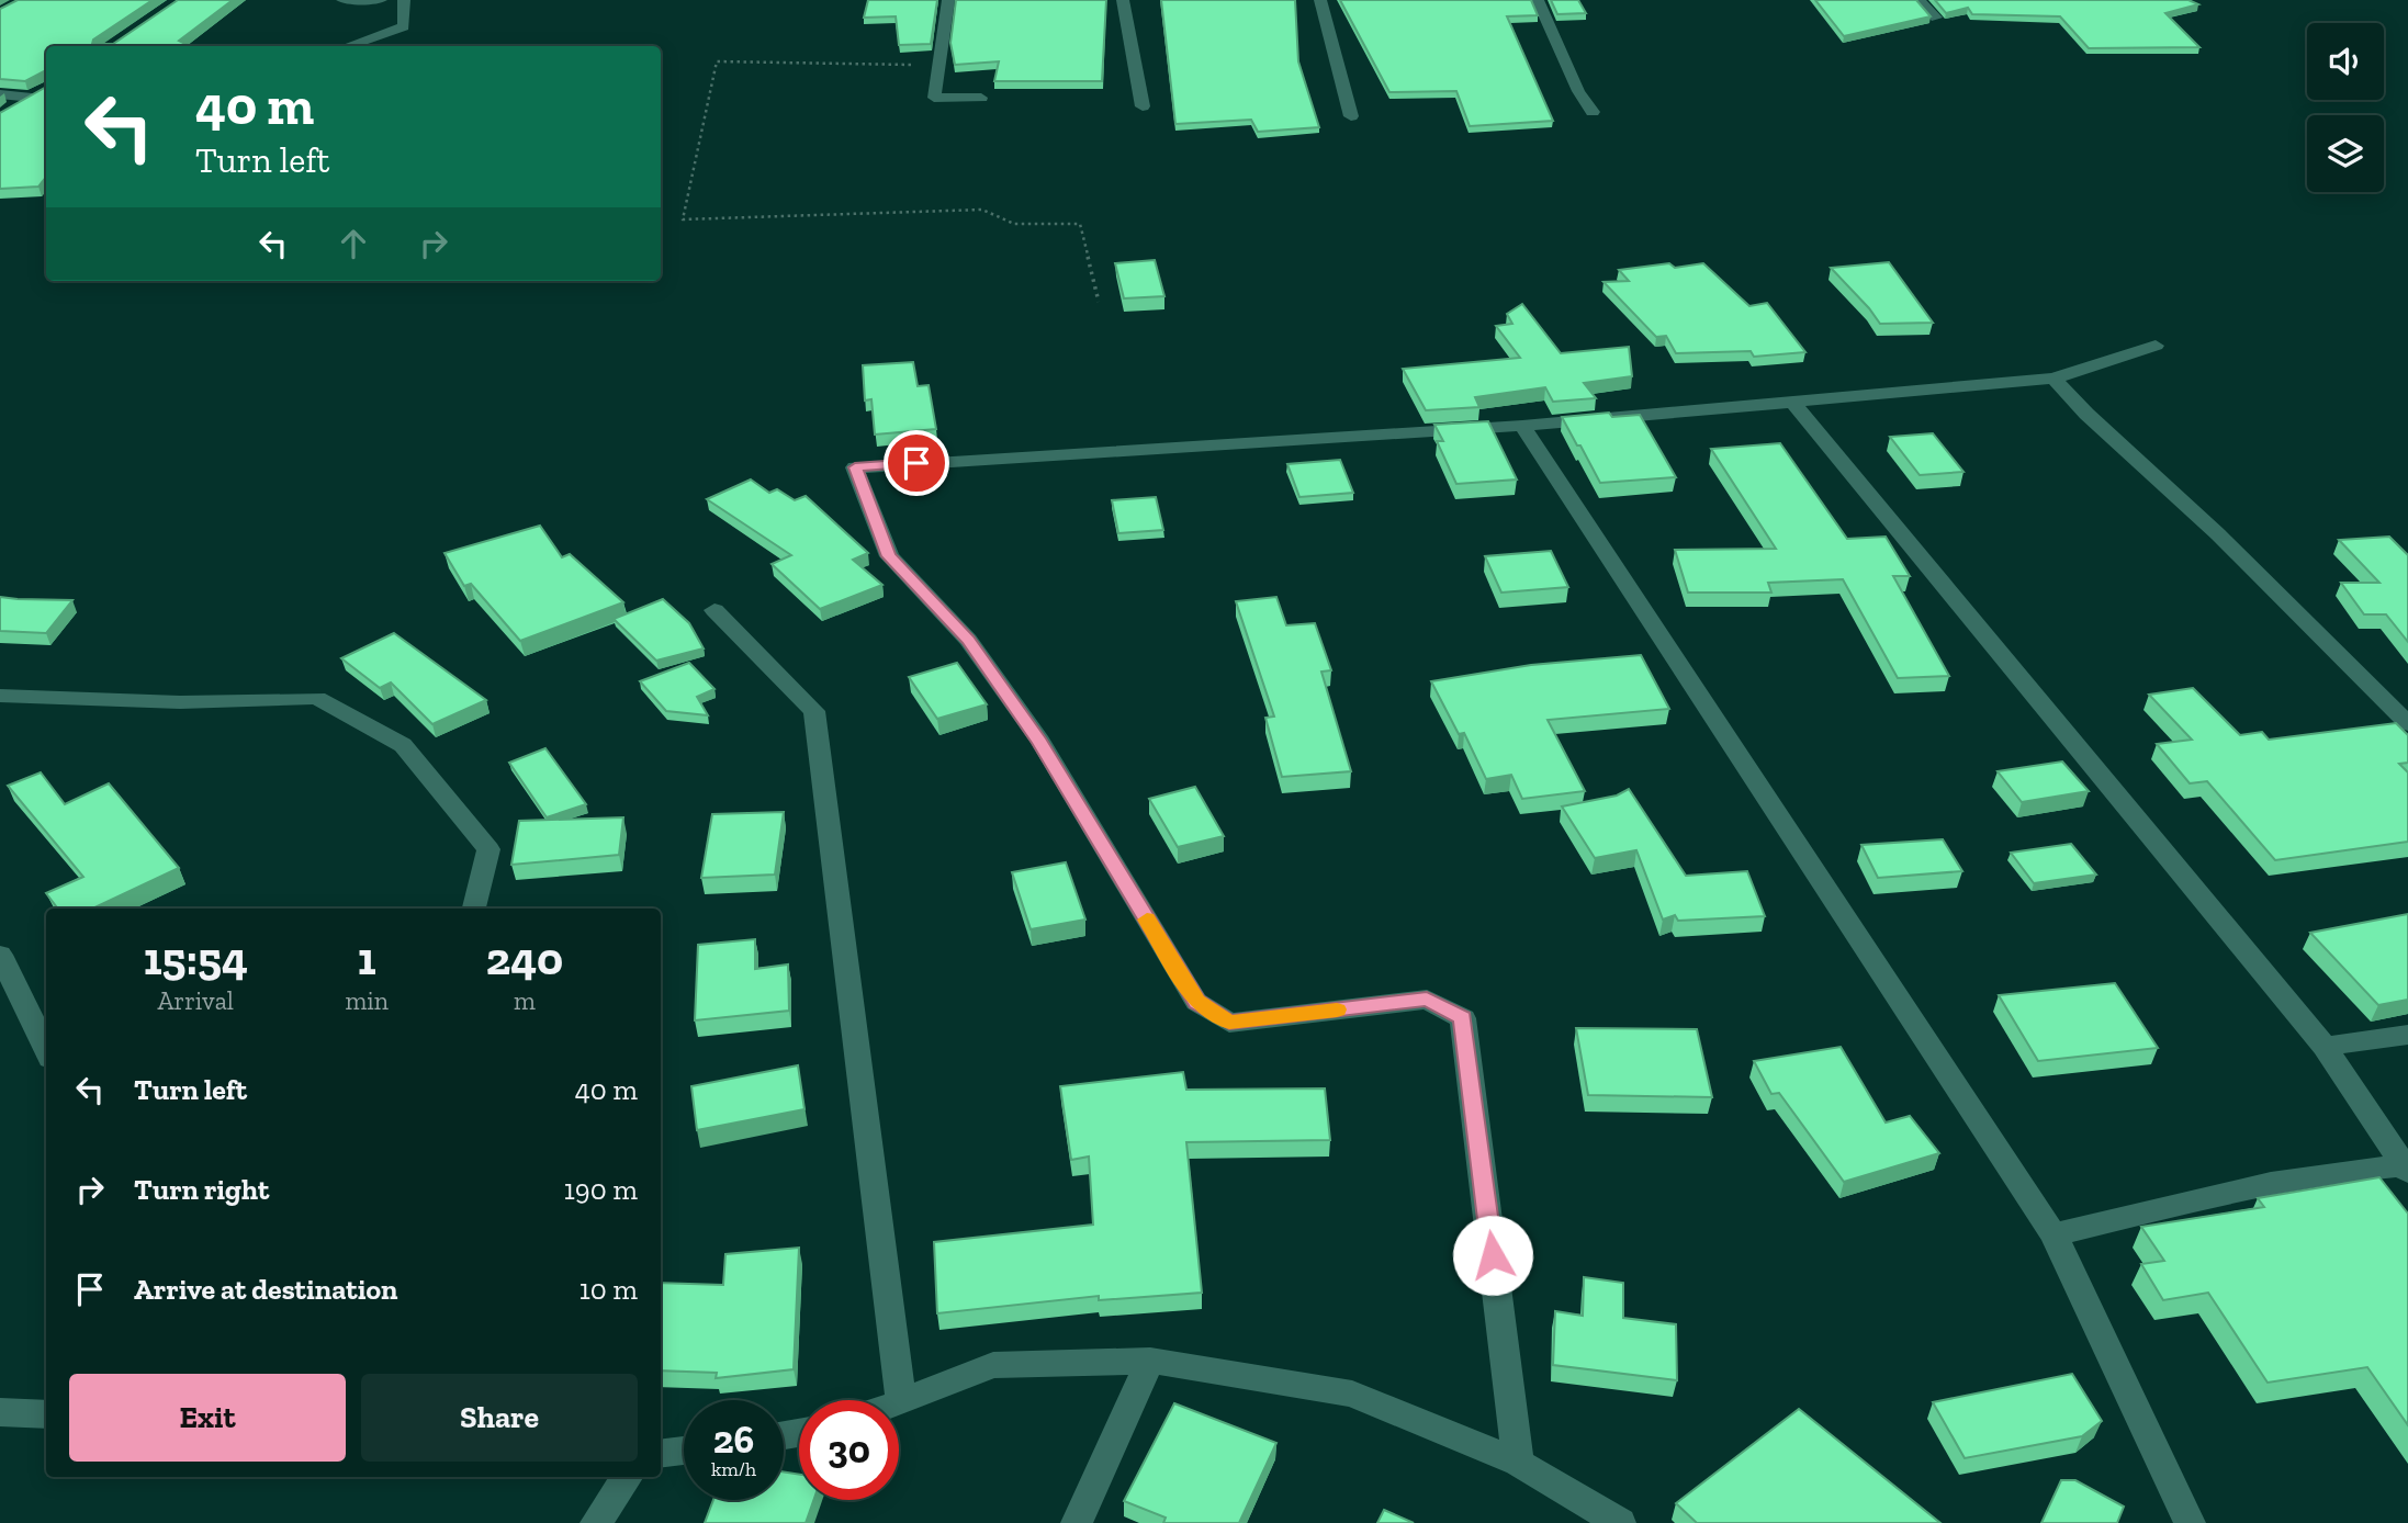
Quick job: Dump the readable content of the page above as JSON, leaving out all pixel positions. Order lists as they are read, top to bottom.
{
  "page": {
    "turn": ["40 m", "Turn left"],
    "eta": [
      "15:54",
      "Arrival",
      "1",
      "min",
      "240",
      "m"
    ],
    "list": [
      {
        "name": "Turn left",
        "value": "40 m"
      },
      {
        "name": "Turn right",
        "value": "190 m"
      },
      {
        "name": "Arrive at destination",
        "value": "10 m"
      }
    ],
    "buttons": ["Exit", "Share"],
    "speed": "26 km/h",
    "limit": "30"
  }
}
